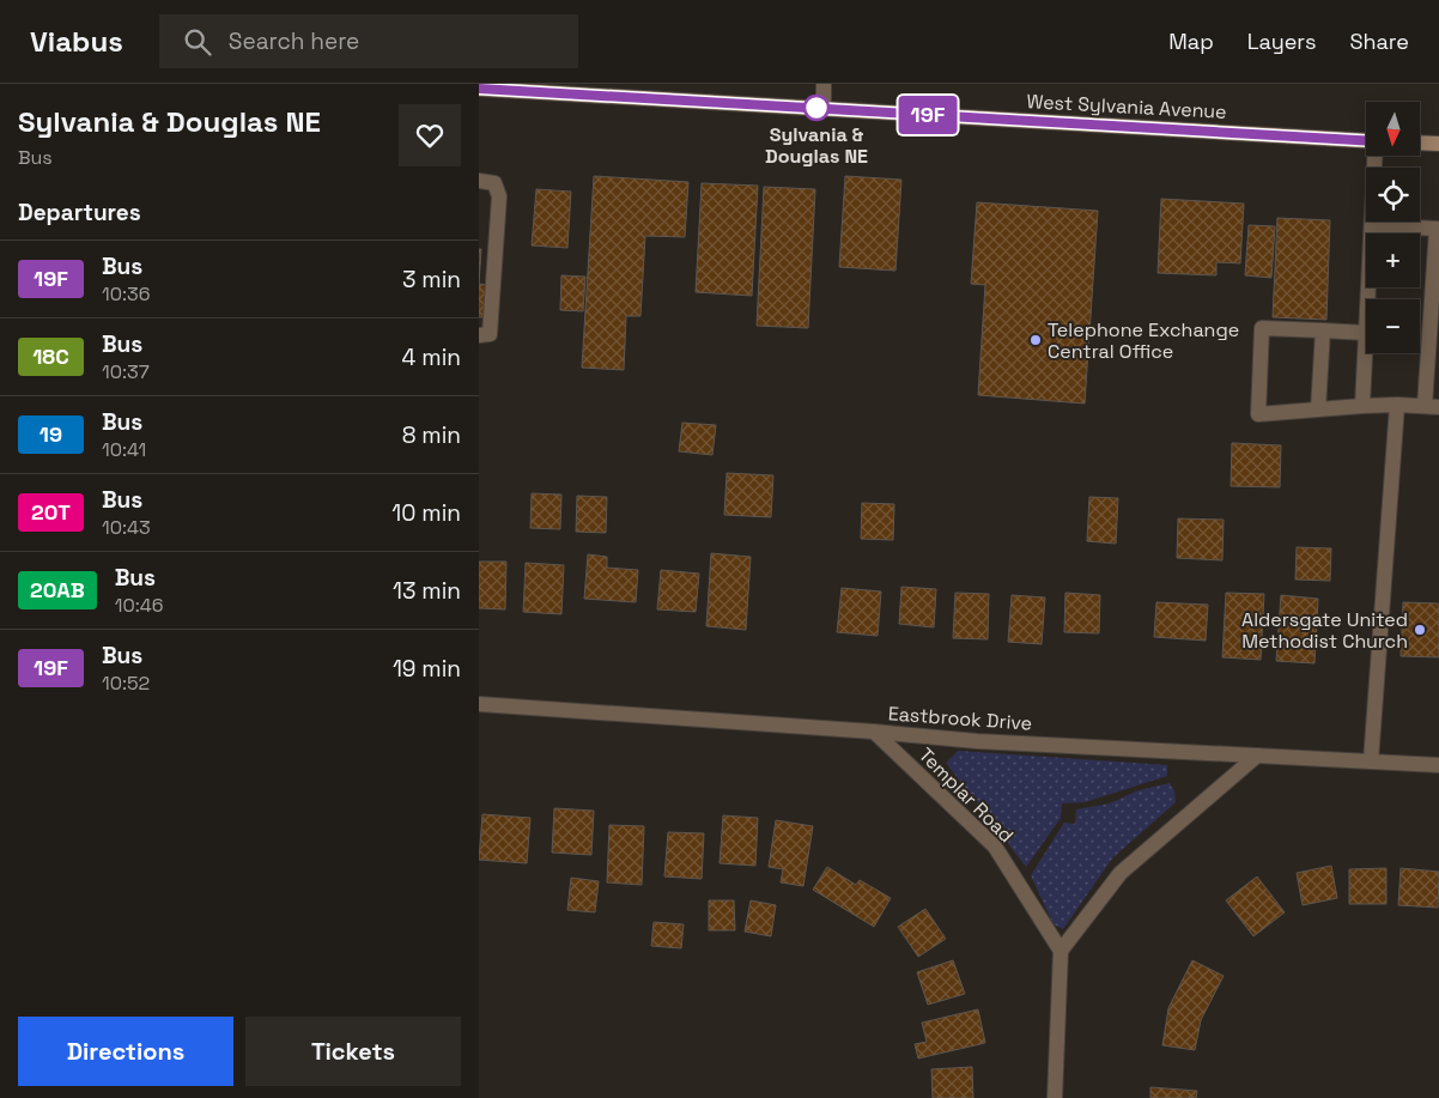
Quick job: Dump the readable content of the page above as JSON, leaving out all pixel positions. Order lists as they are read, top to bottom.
{
  "streets": {
    "main road": ["West Sylvania Avenue"],
    "street": ["Eastbrook Drive", "Templar Road"]
  },
  "crossings": [
    ["Eastbrook Drive", "Templar Road"]
  ],
  "places": ["Sylvania & Douglas NE", "Telephone Exchange Central Office", "Aldersgate United Methodist Church"],
  "lines": ["bus line 19F"],
  "north": "bottom",
  "page": {
    "header": "Viabus",
    "search": "Search here",
    "nav": ["Map", "Layers", "Share"],
    "heading": [
      ["Sylvania & Douglas NE", "Bus"],
      "Departures"
    ],
    "on_map": "19F",
    "map_buttons": ["+", "−"],
    "list": [
      {
        "mark": "19F",
        "name": "Bus",
        "note": "10:36",
        "value": "3 min"
      },
      {
        "mark": "18C",
        "name": "Bus",
        "note": "10:37",
        "value": "4 min"
      },
      {
        "mark": "19",
        "name": "Bus",
        "note": "10:41",
        "value": "8 min"
      },
      {
        "mark": "20T",
        "name": "Bus",
        "note": "10:43",
        "value": "10 min"
      },
      {
        "mark": "20AB",
        "name": "Bus",
        "note": "10:46",
        "value": "13 min"
      },
      {
        "mark": "19F",
        "name": "Bus",
        "note": "10:52",
        "value": "19 min"
      }
    ],
    "buttons": ["Directions", "Tickets"]
  }
}
